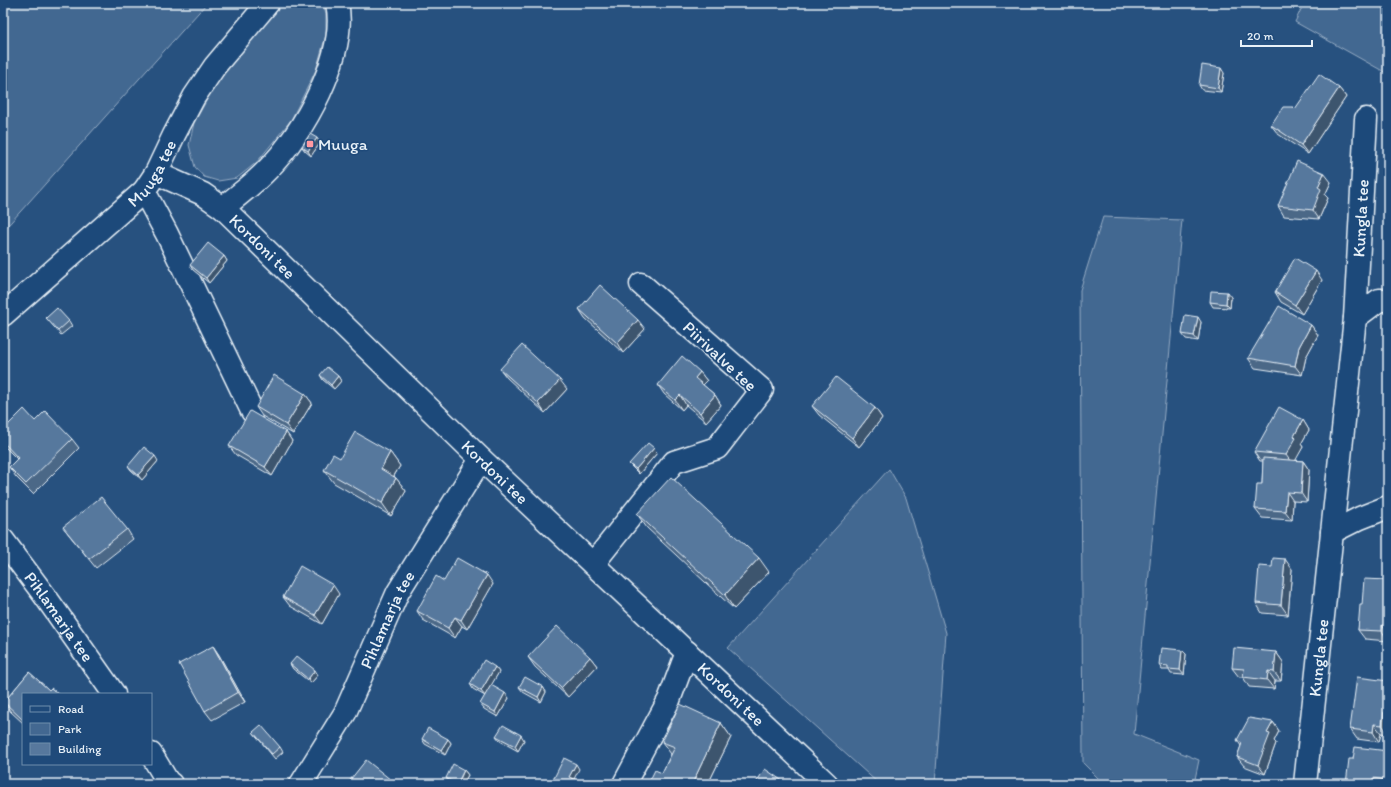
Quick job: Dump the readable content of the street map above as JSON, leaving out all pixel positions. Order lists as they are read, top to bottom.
{
  "streets": {
    "street": [
      "Muuga tee",
      "Kungla tee",
      "Kordoni tee",
      "Piirivalve tee",
      "Pihlamarja tee"
    ]
  },
  "crossings": [
    ["Muuga tee", "Kordoni tee"],
    ["Kordoni tee", "Piirivalve tee"],
    ["Kordoni tee", "Pihlamarja tee"]
  ],
  "places": {
    "transit": ["Muuga"]
  },
  "legend": ["Road", "Park", "Building"],
  "scale_bar": "20 m"
}
